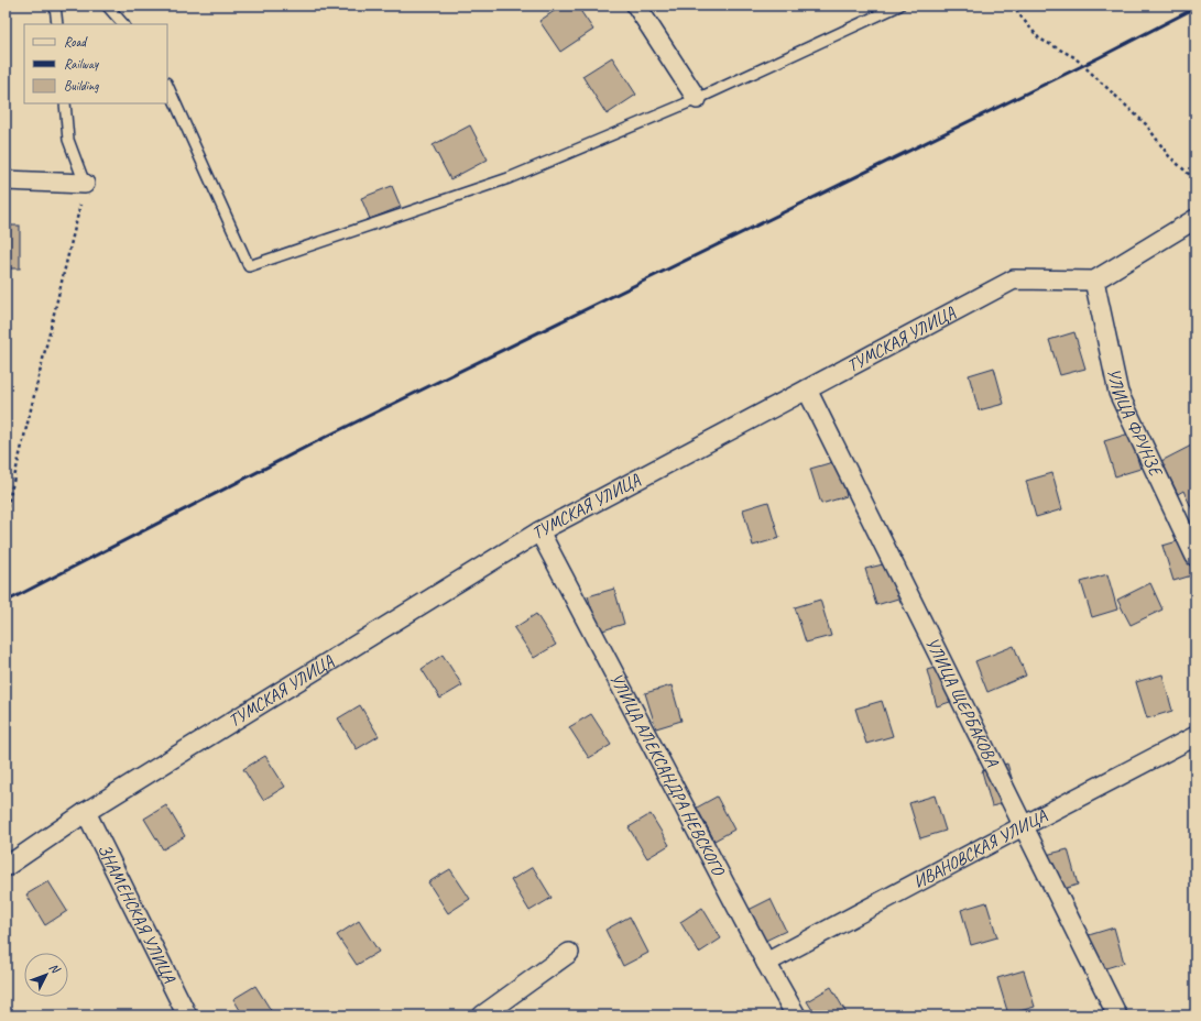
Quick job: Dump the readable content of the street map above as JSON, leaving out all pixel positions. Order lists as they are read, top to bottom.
{
  "streets": {
    "street": [
      "ТУМСКАЯ УЛИЦА",
      "УЛИЦА ФРУНЗЕ",
      "УЛИЦА ЩЕРБАКОВА",
      "УЛИЦА АЛЕКСАНДРА НЕВСКОГО",
      "ИВАНОВСКАЯ УЛИЦА",
      "ЗНАМЕНСКАЯ УЛИЦА"
    ]
  },
  "crossings": [
    ["ТУМСКАЯ УЛИЦА", "УЛИЦА ФРУНЗЕ"],
    ["ТУМСКАЯ УЛИЦА", "УЛИЦА ЩЕРБАКОВА"],
    ["ТУМСКАЯ УЛИЦА", "УЛИЦА АЛЕКСАНДРА НЕВСКОГО"],
    ["ТУМСКАЯ УЛИЦА", "ЗНАМЕНСКАЯ УЛИЦА"],
    ["УЛИЦА ЩЕРБАКОВА", "ИВАНОВСКАЯ УЛИЦА"],
    ["УЛИЦА АЛЕКСАНДРА НЕВСКОГО", "ИВАНОВСКАЯ УЛИЦА"]
  ],
  "legend": ["Road", "Railway", "Building"],
  "north": "top right"
}
